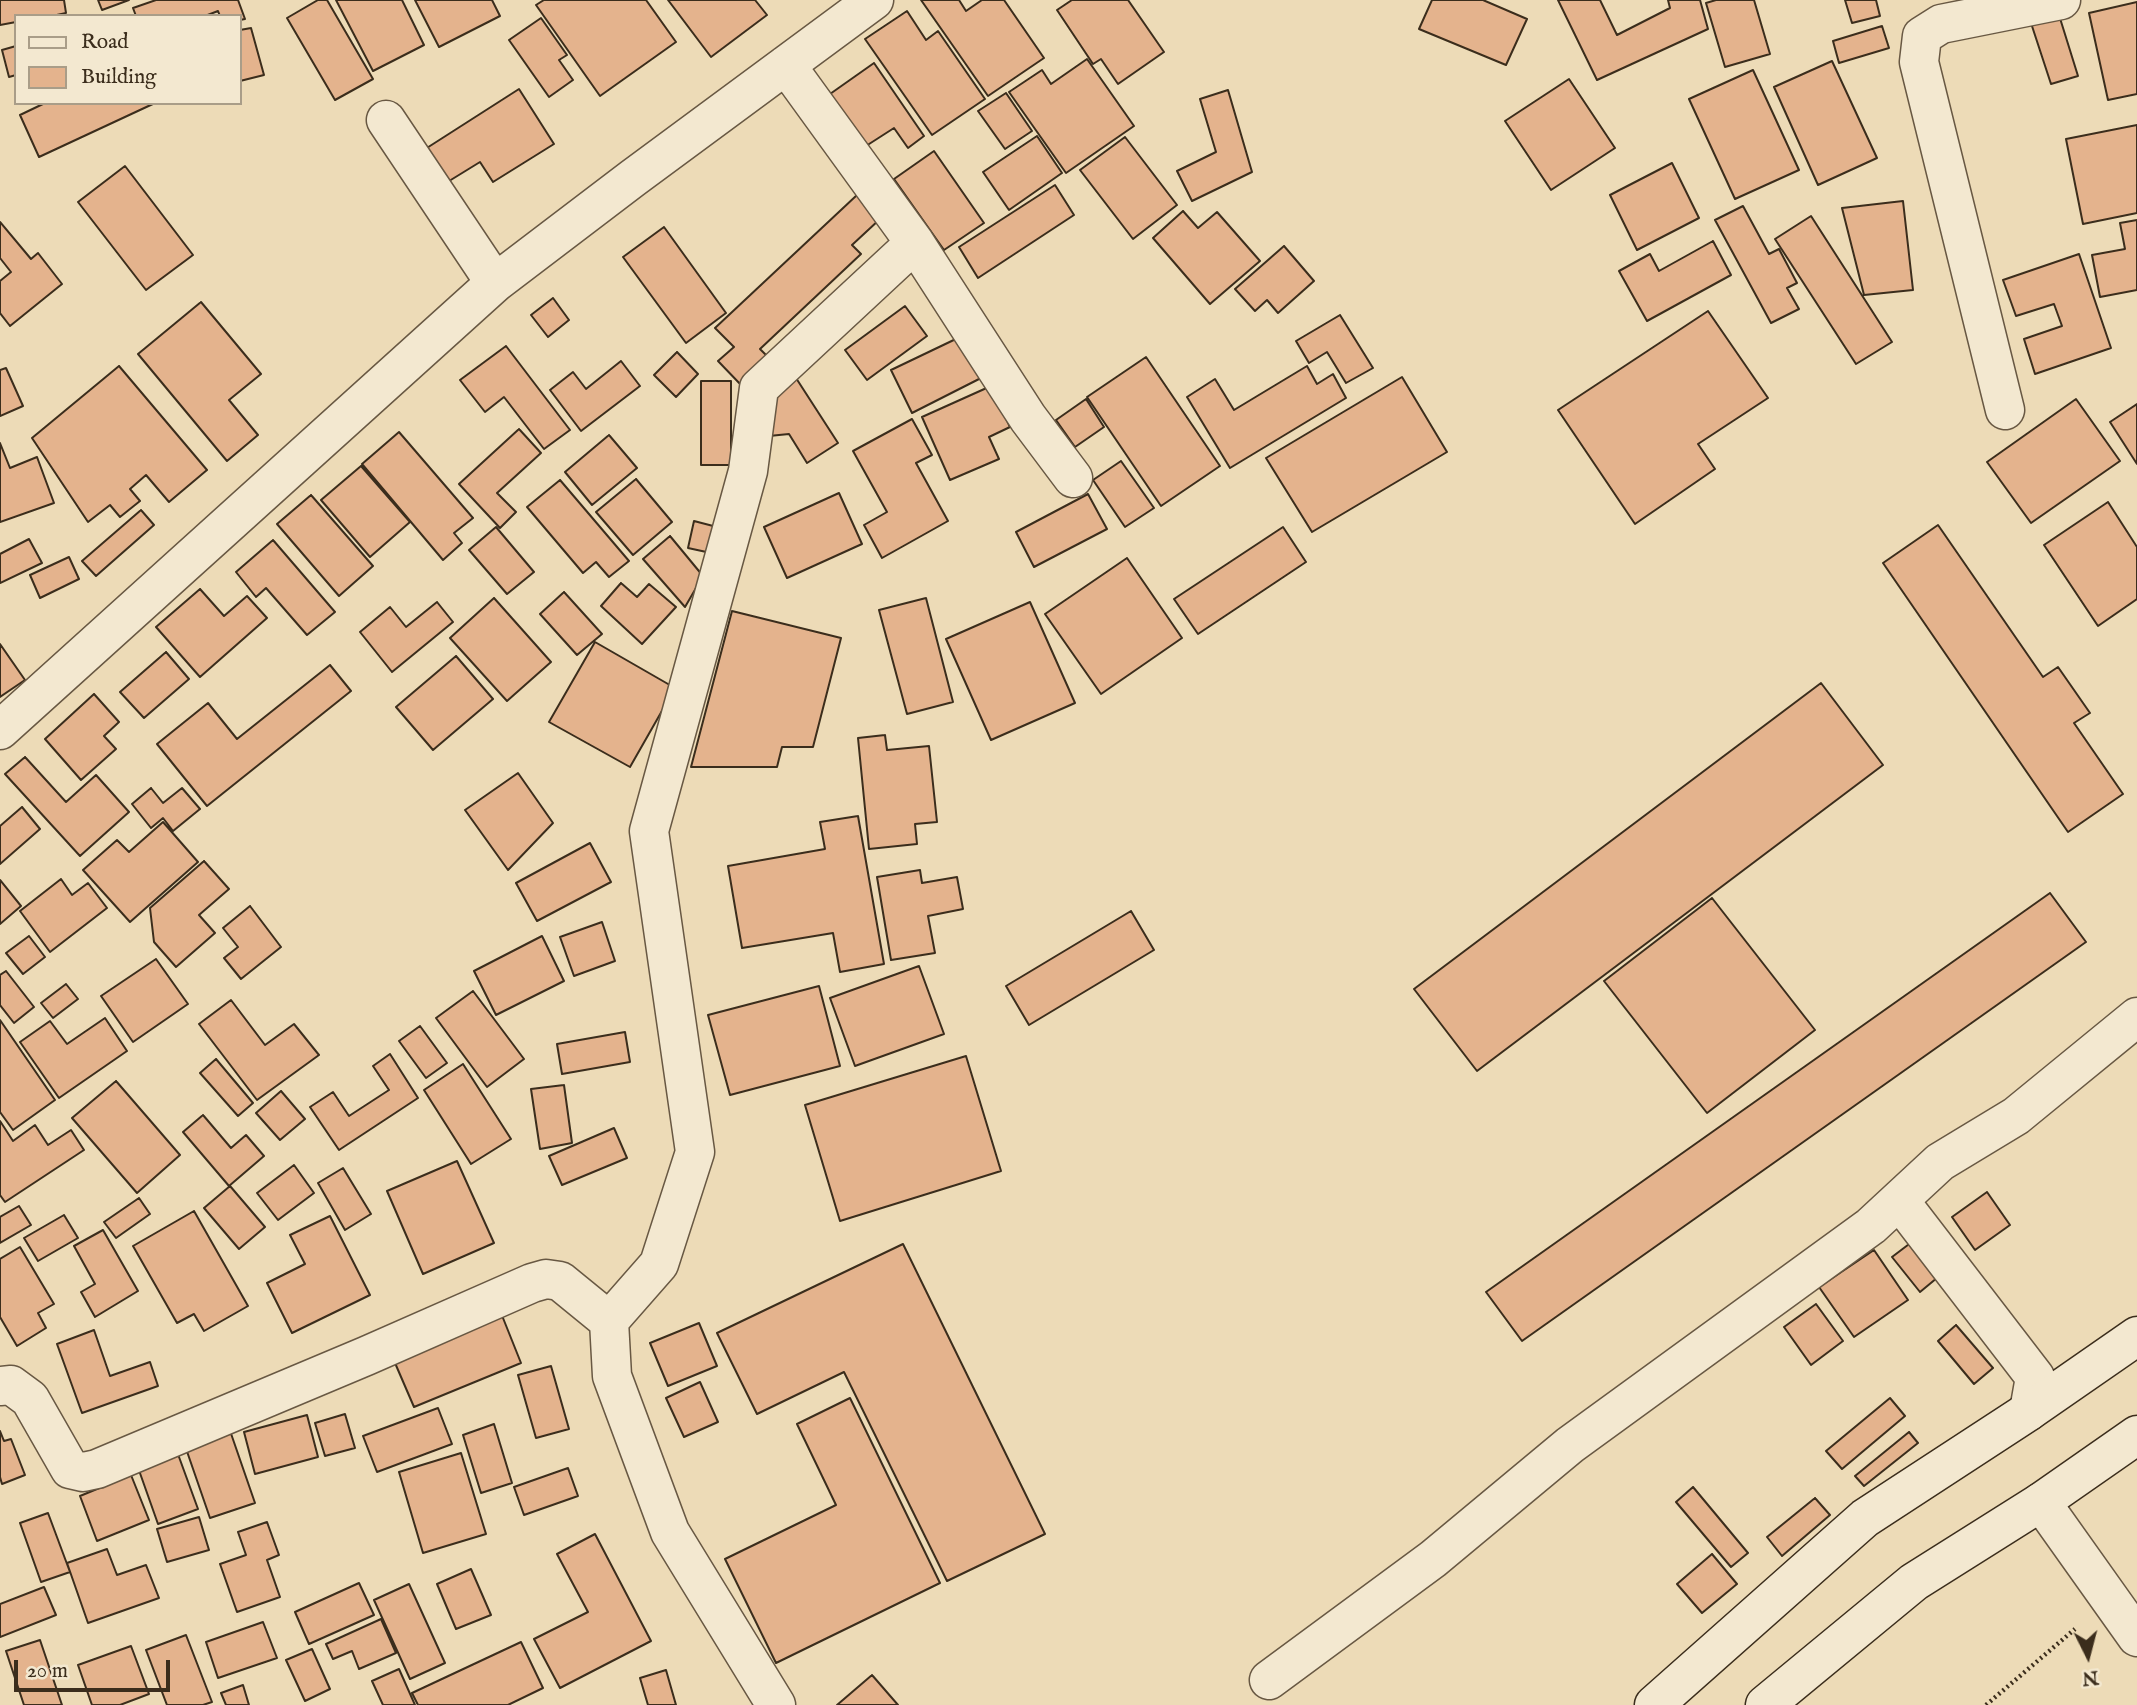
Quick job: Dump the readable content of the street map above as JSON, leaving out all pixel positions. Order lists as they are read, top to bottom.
{
  "legend": ["Road", "Building"],
  "scale_bar": "20 m",
  "north": "bottom"
}
